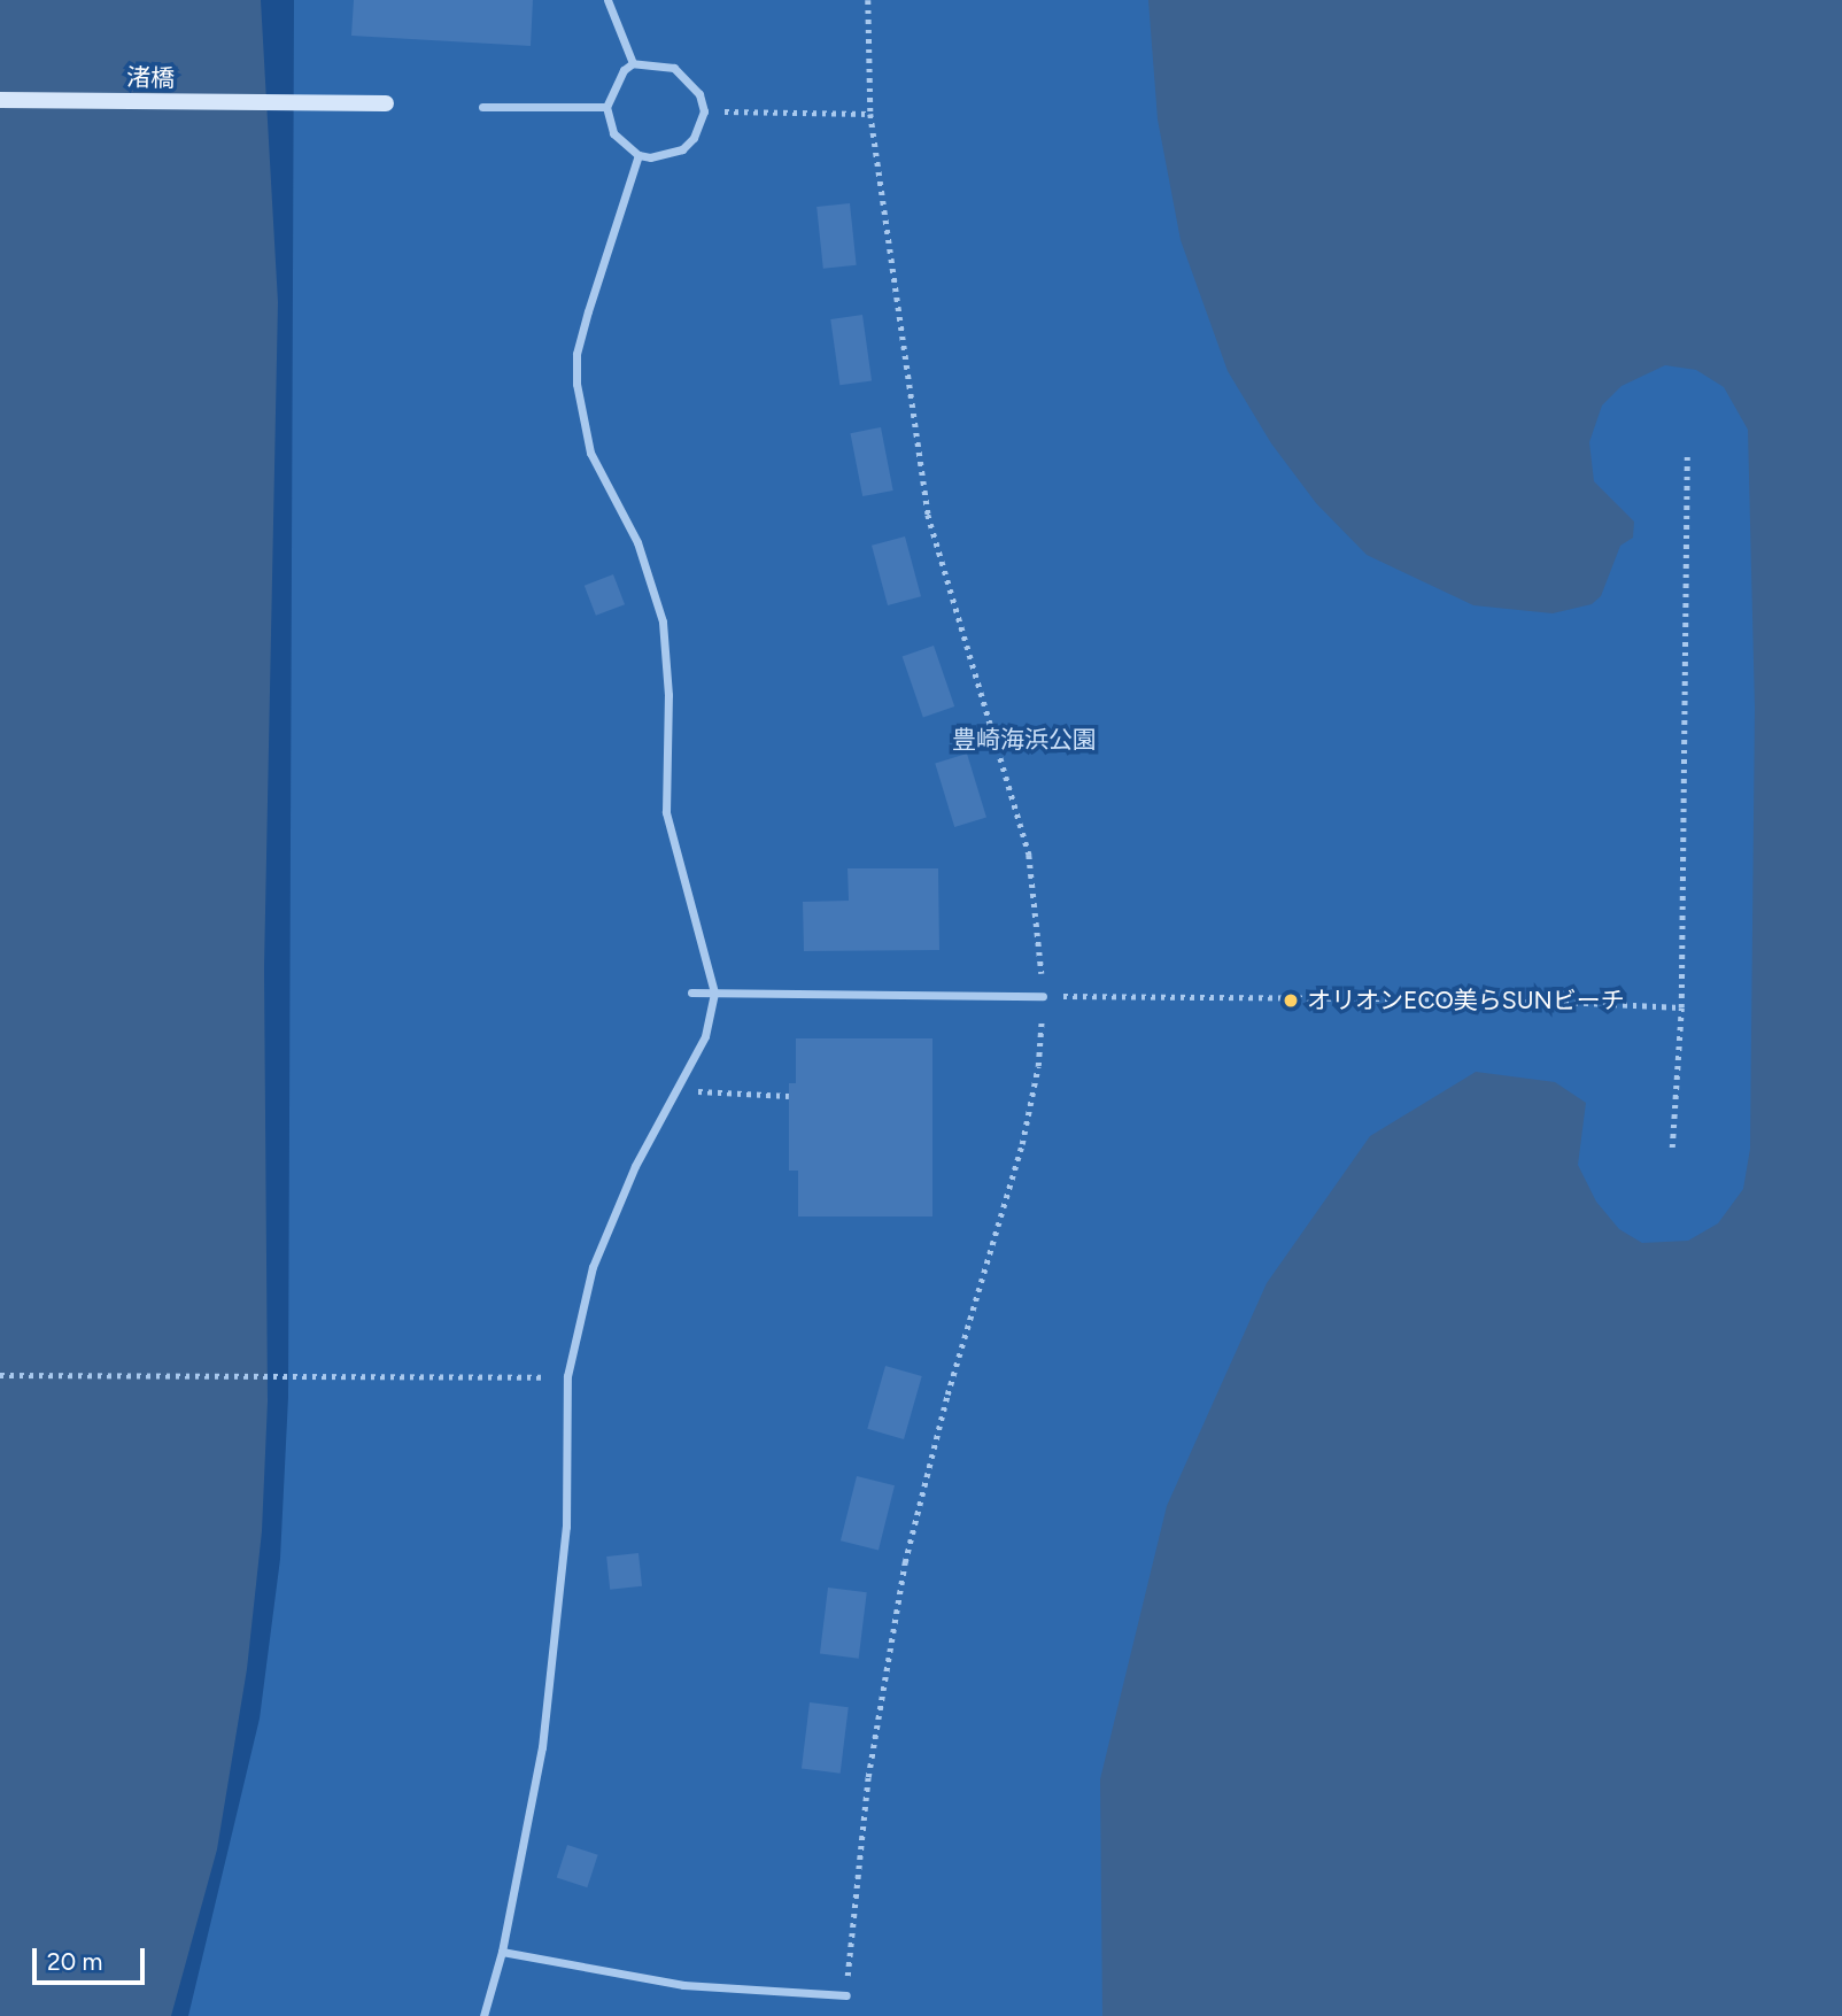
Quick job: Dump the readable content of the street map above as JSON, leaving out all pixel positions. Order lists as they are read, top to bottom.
{
  "streets": {
    "street": ["渚橋"]
  },
  "parks": ["豊崎海浜公園"],
  "places": ["オリオンECO美らSUNビーチ"],
  "scale_bar": "20 m"
}
